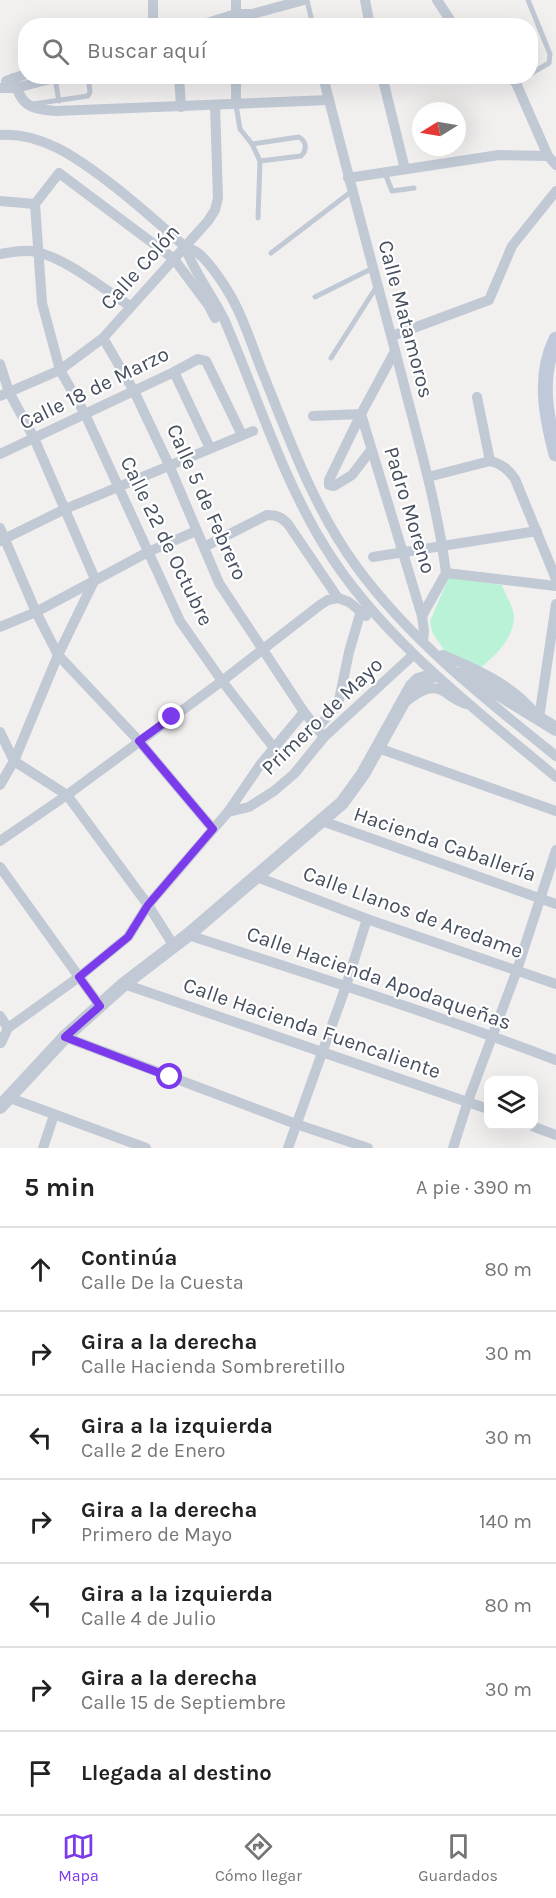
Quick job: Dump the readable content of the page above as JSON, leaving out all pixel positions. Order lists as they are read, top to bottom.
{
  "streets": {
    "street": [
      "Calle Colón",
      "Calle Matamoros",
      "Calle 18 de Marzo",
      "Calle 5 de Febrero",
      "Padro Moreno",
      "Calle 22 de Octubre",
      "Primero de Mayo",
      "Hacienda Caballería",
      "Calle Llanos de Aredame",
      "Calle Hacienda Apodaqueñas",
      "Calle Hacienda Fuencaliente"
    ]
  },
  "crossings": [
    ["Calle Colón", "Calle 5 de Febrero"],
    ["Calle Colón", "Calle 22 de Octubre"],
    ["Calle 18 de Marzo", "Calle 5 de Febrero"],
    ["Calle 18 de Marzo", "Calle 22 de Octubre"],
    ["Calle 5 de Febrero", "Primero de Mayo"]
  ],
  "north": "left",
  "page": {
    "search": "Buscar aquí",
    "heading": ["5 min", "A pie · 390 m"],
    "list": [
      ["Continúa", "Calle De la Cuesta", "80 m"],
      ["Gira a la derecha", "Calle Hacienda Sombreretillo", "30 m"],
      ["Gira a la izquierda", "Calle 2 de Enero", "30 m"],
      ["Gira a la derecha", "Primero de Mayo", "140 m"],
      ["Gira a la izquierda", "Calle 4 de Julio", "80 m"],
      ["Gira a la derecha", "Calle 15 de Septiembre", "30 m"],
      "Llegada al destino"
    ],
    "nav": ["Mapa", "Cómo llegar", "Guardados"]
  }
}
